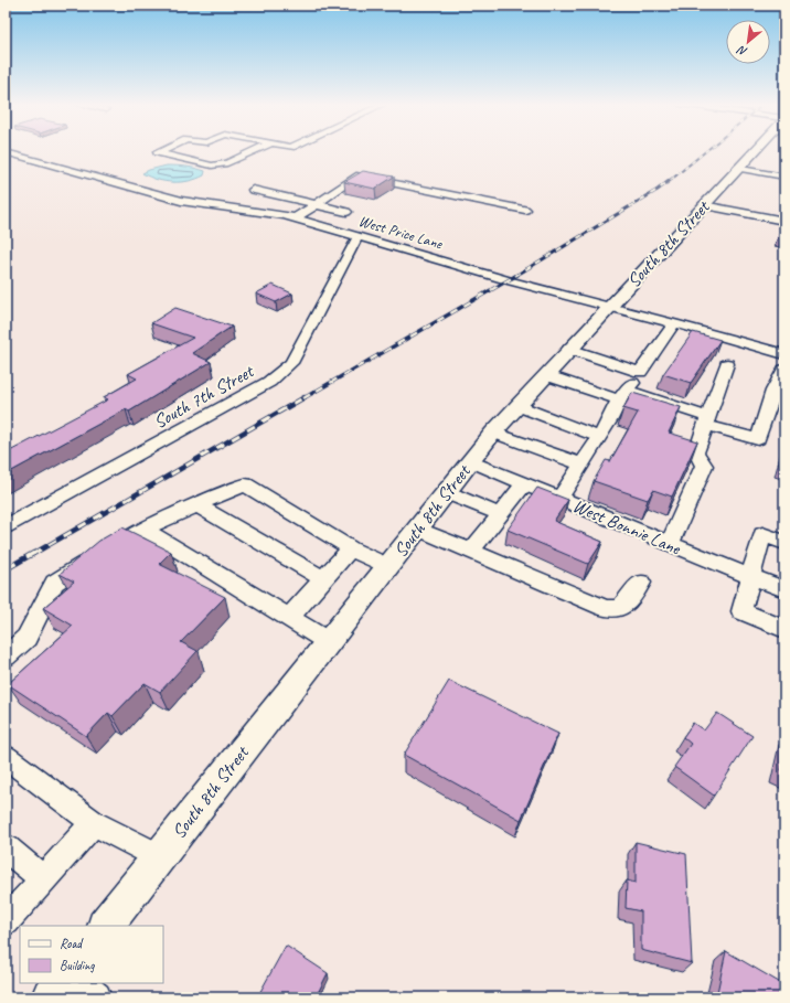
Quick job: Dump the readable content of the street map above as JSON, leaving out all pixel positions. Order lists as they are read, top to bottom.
{
  "streets": {
    "main road": ["South 8th Street"],
    "street": ["West Price Lane", "South 7th Street", "West Bonnie Lane"]
  },
  "crossings": [
    ["West Price Lane", "South 8th Street"],
    ["West Price Lane", "South 7th Street"],
    ["South 8th Street", "West Bonnie Lane"]
  ],
  "legend": ["Road", "Building"],
  "north": "bottom left"
}
